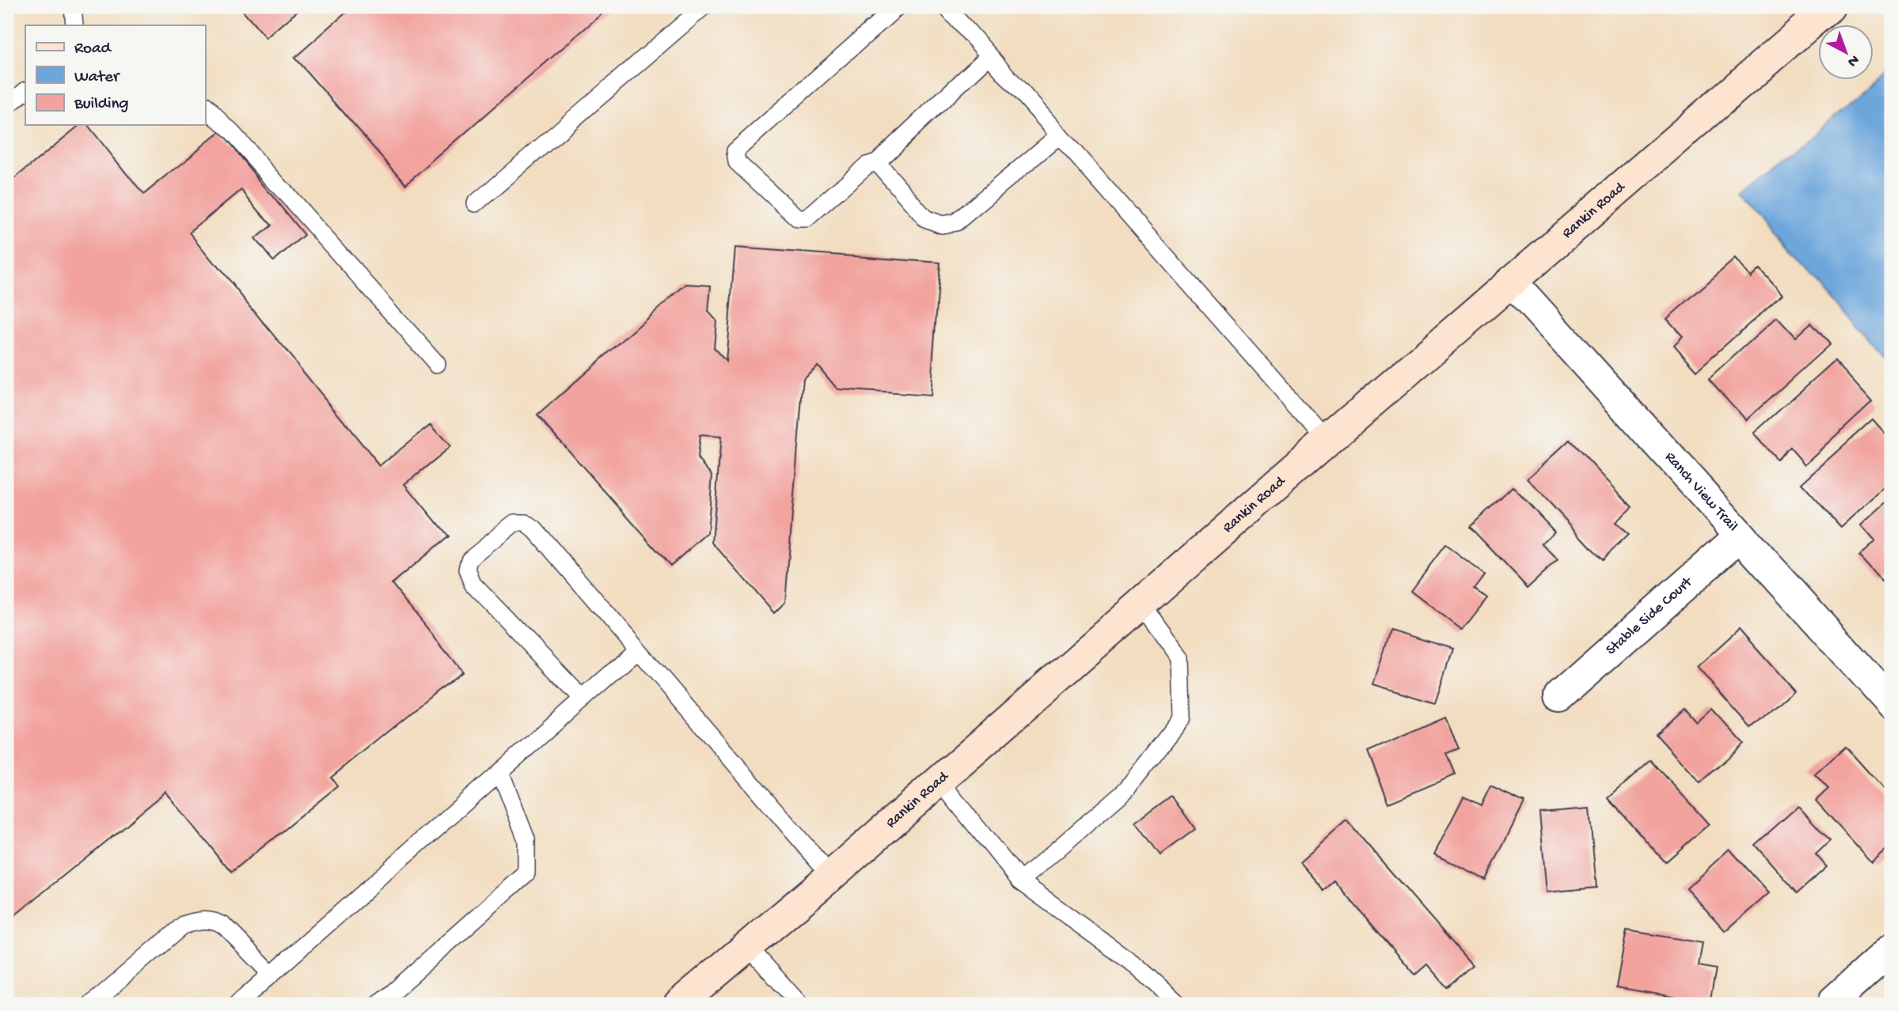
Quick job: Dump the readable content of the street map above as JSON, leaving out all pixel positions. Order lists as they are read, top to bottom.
{
  "streets": {
    "main road": ["Rankin Road"],
    "street": ["Ranch View Trail", "Stable Side Court"]
  },
  "crossings": [
    ["Rankin Road", "Ranch View Trail"],
    ["Ranch View Trail", "Stable Side Court"]
  ],
  "legend": ["Road", "Water", "Building"],
  "north": "bottom right"
}
